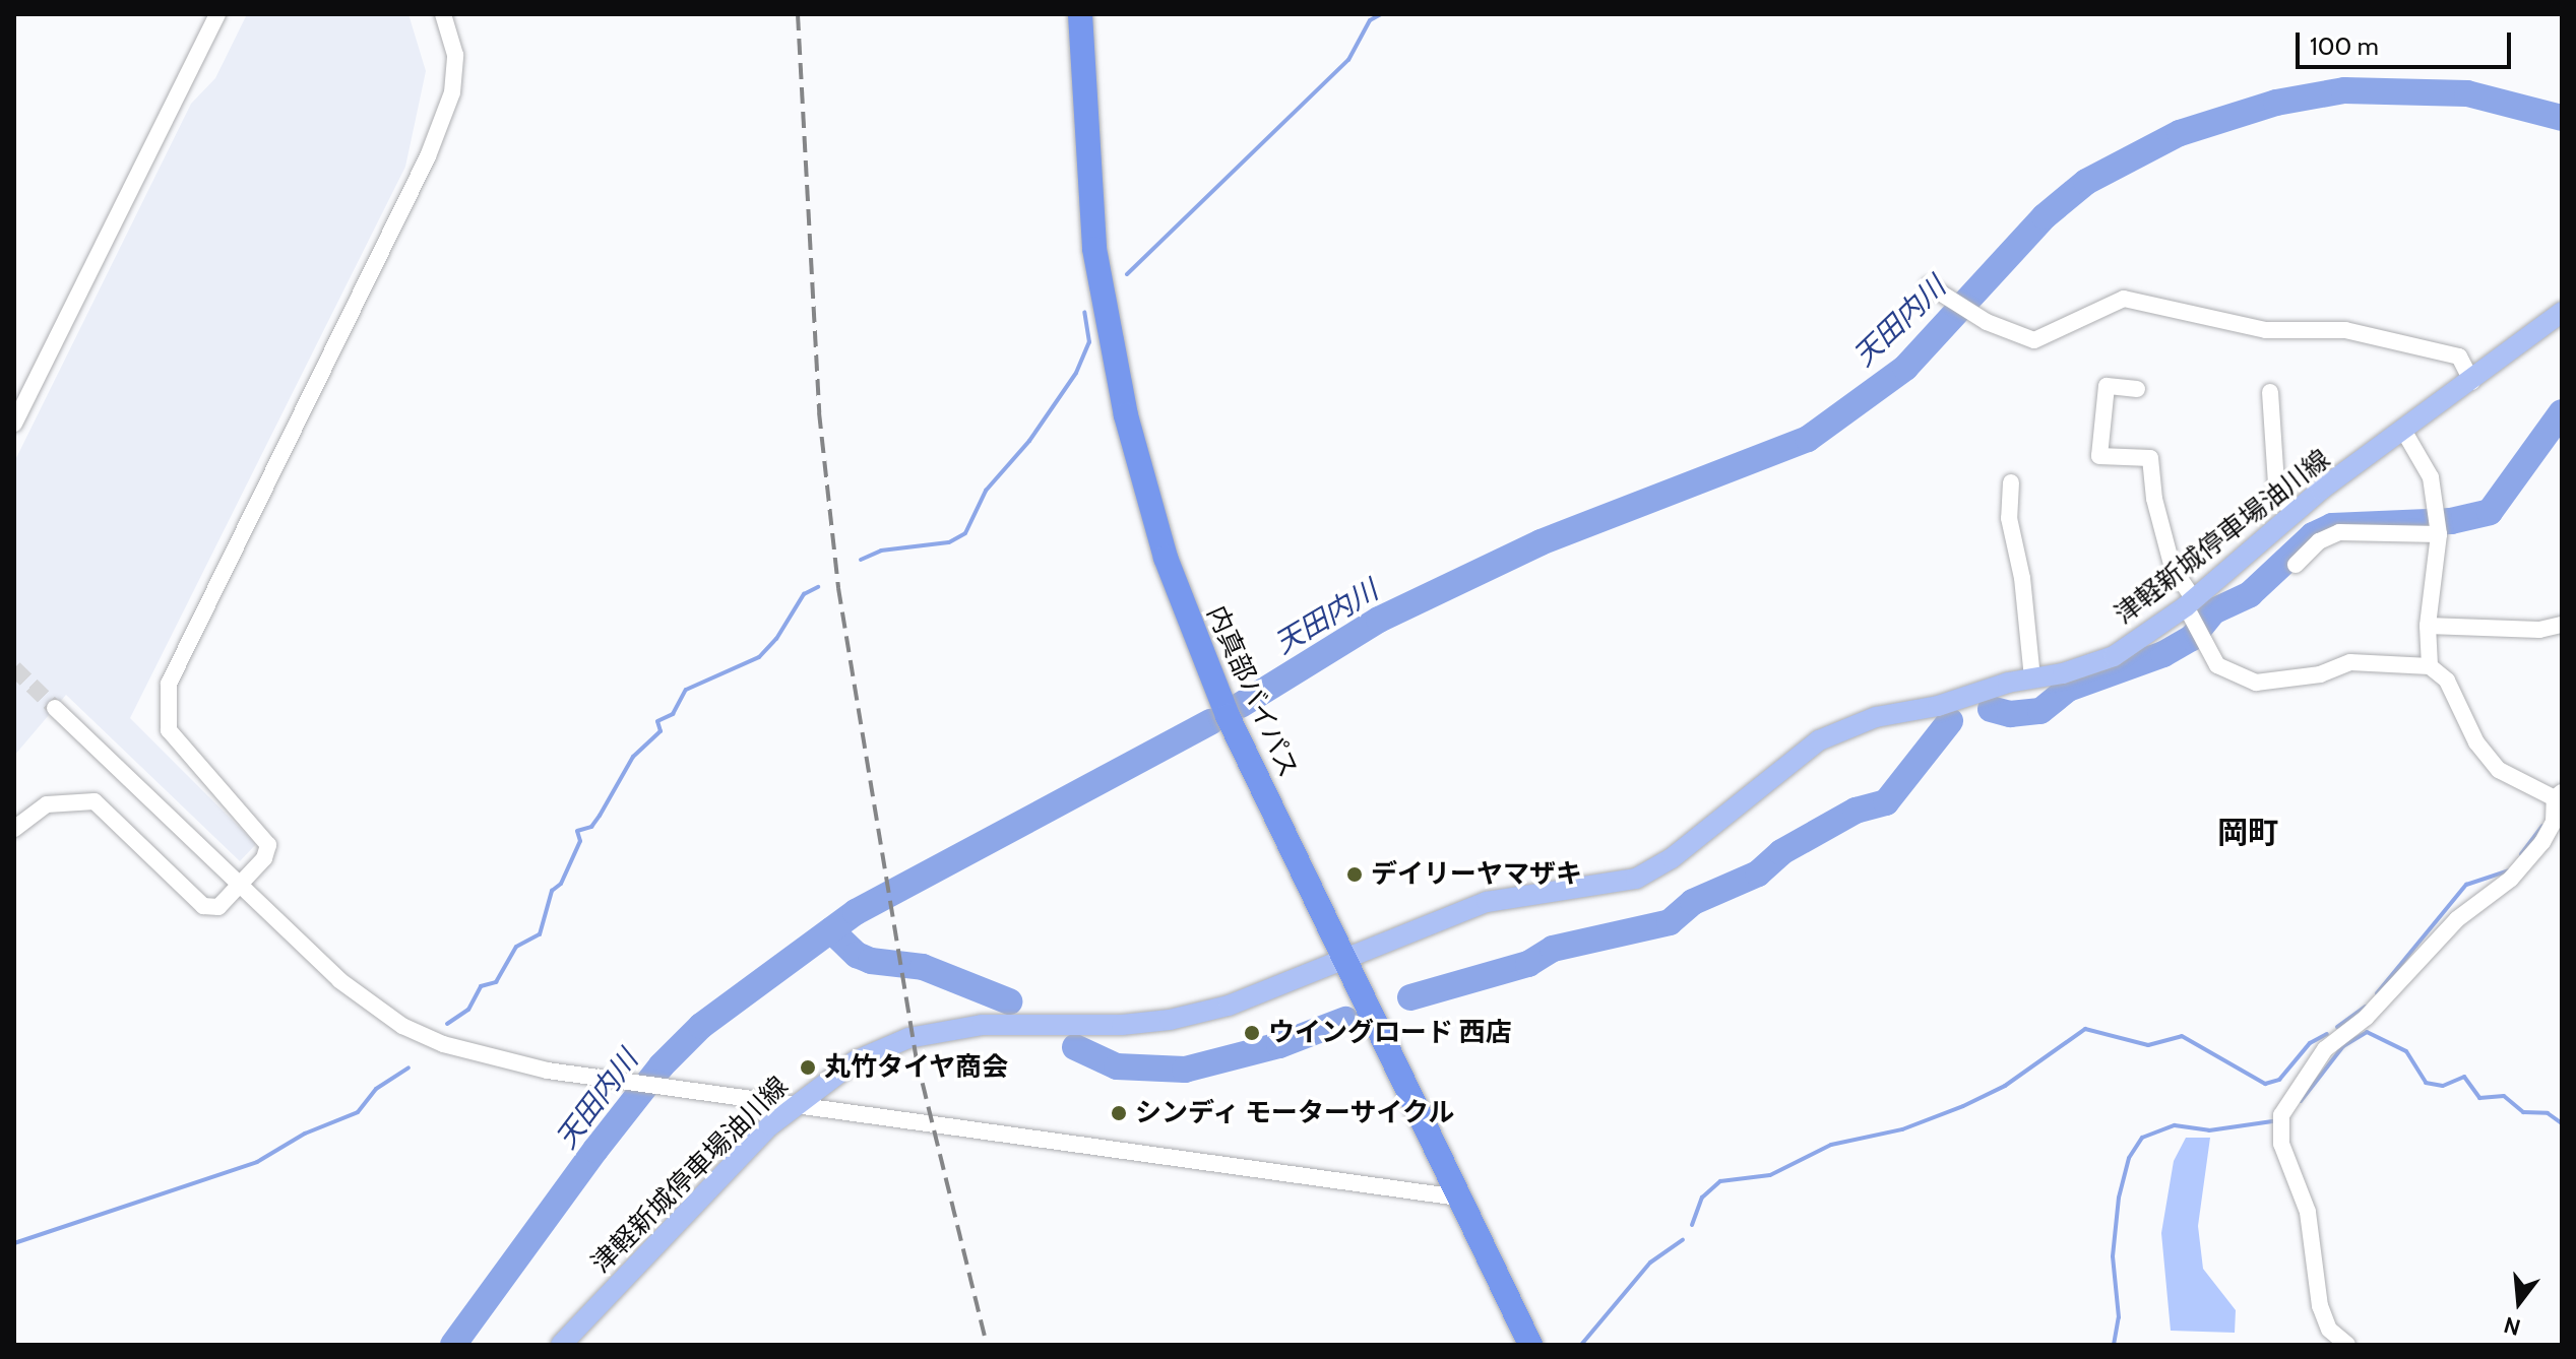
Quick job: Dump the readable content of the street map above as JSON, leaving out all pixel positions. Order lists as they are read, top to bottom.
{
  "streets": {
    "highway": ["内真部バイパス"],
    "main road": ["津軽新城停車場油川線"]
  },
  "crossings": [
    ["津軽新城停車場油川線", "内真部バイパス"]
  ],
  "districts": ["岡町"],
  "water": ["天田内川"],
  "places": [
    "デイリーヤマザキ",
    "ウイングロード 西店",
    "丸竹タイヤ商会",
    "シンディ モーターサイクル"
  ],
  "scale_bar": "100 m",
  "north": "bottom"
}
